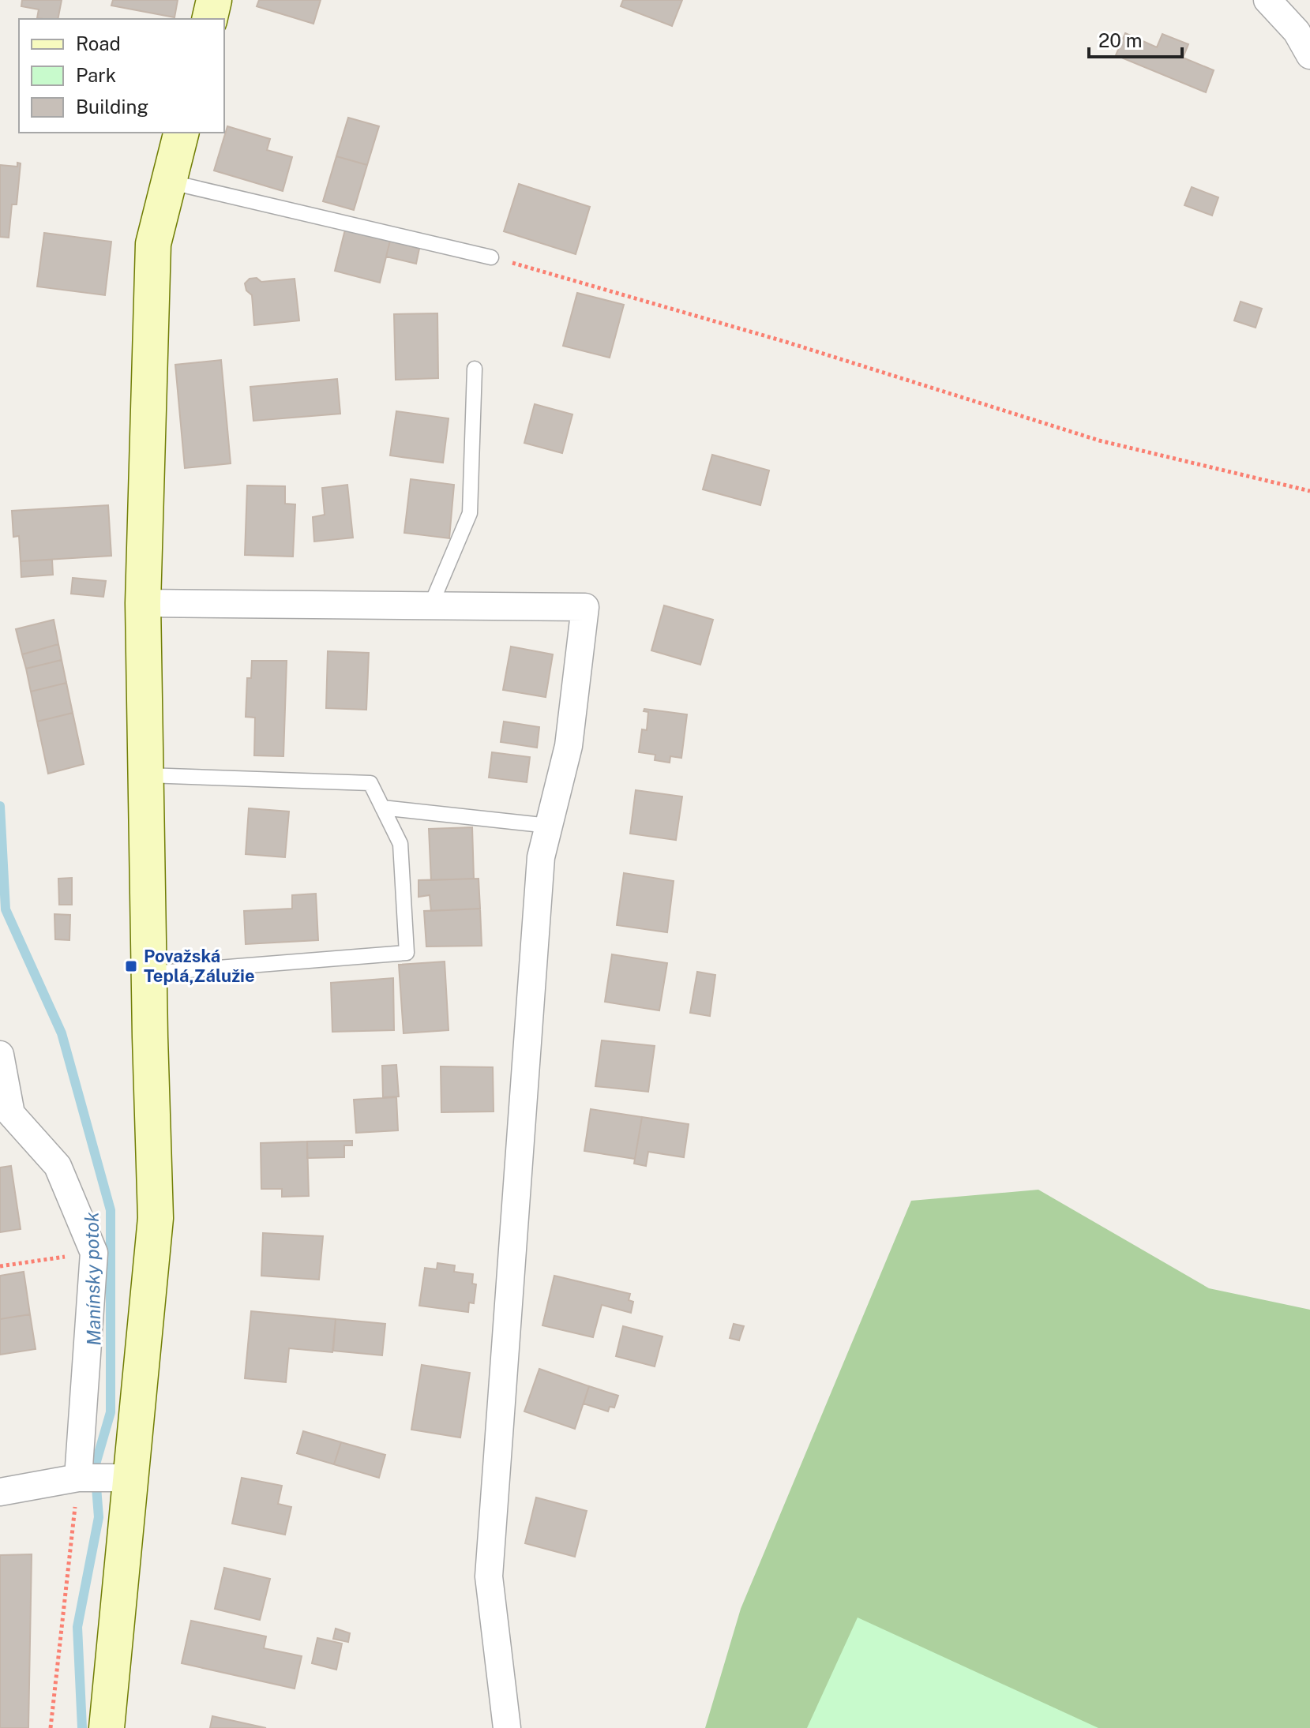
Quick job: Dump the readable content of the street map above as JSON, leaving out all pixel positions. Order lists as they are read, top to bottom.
{
  "water": ["Manínsky potok"],
  "places": {
    "transit": ["Považská Teplá,Zálužie"]
  },
  "legend": ["Road", "Park", "Building"],
  "scale_bar": "20 m"
}
